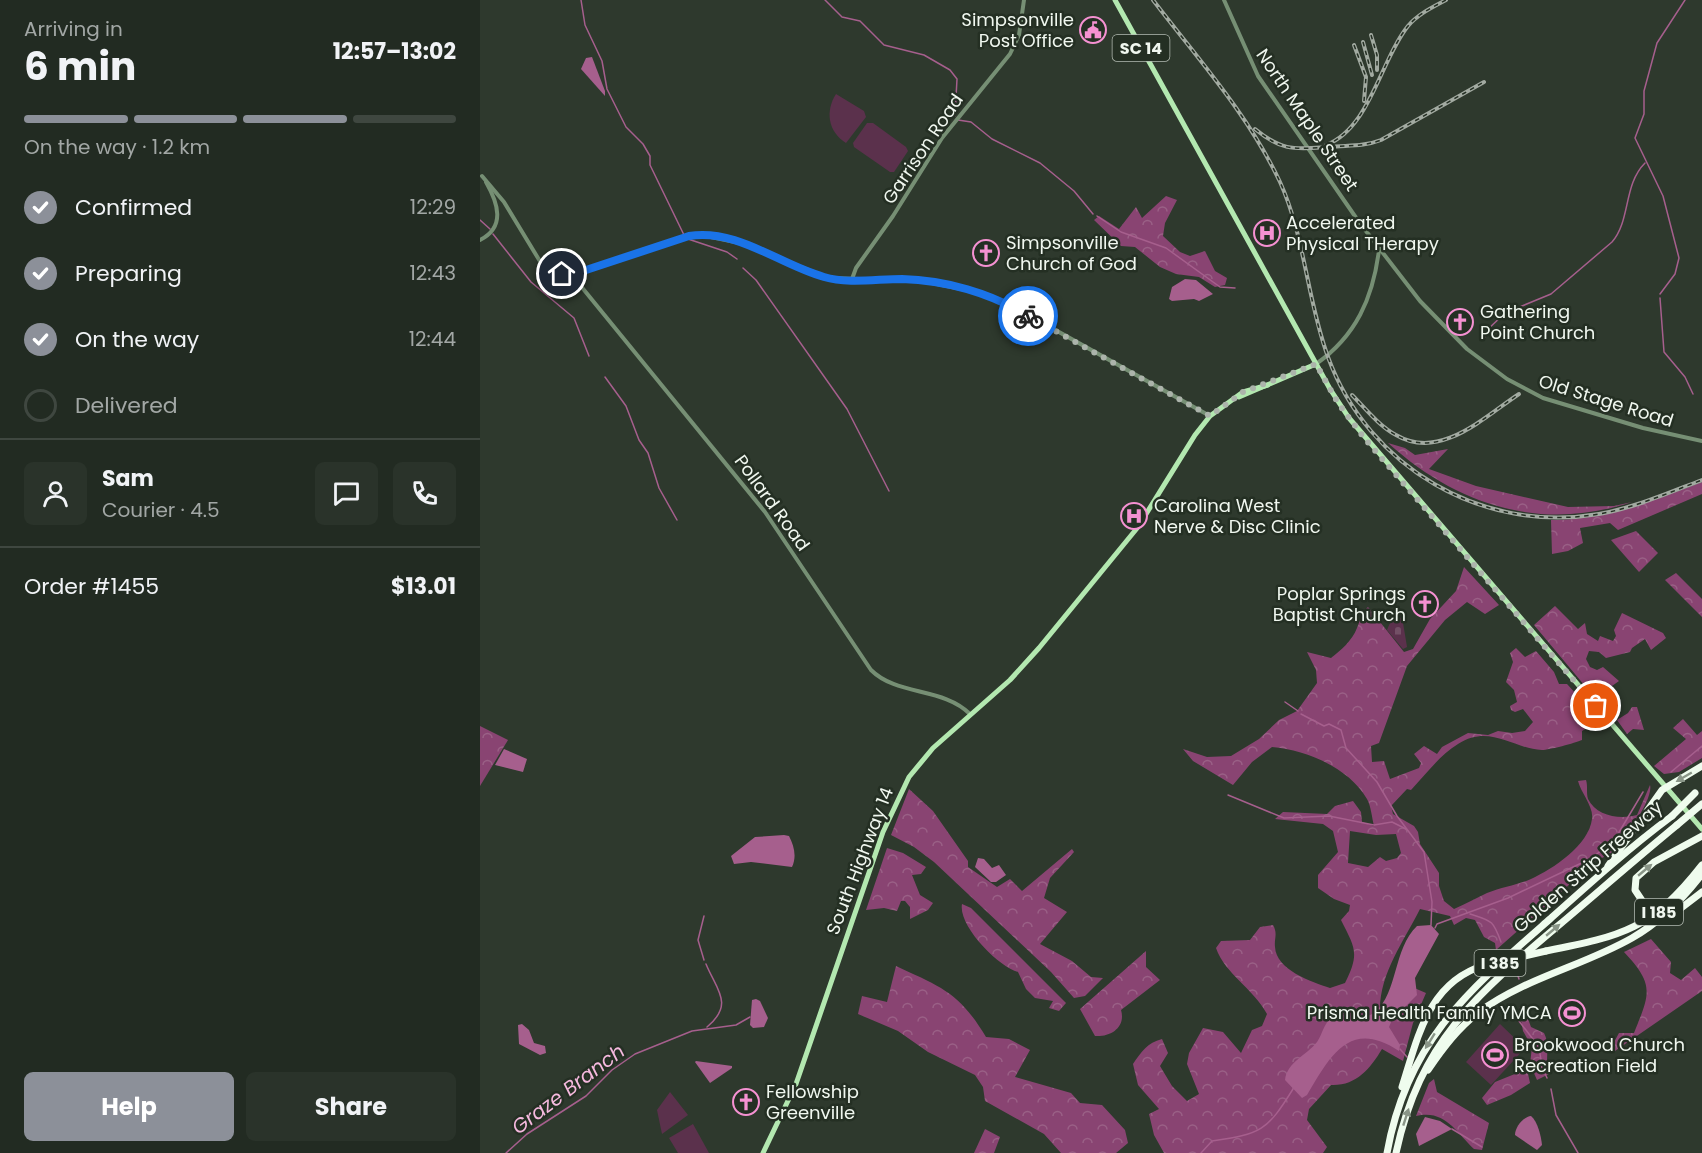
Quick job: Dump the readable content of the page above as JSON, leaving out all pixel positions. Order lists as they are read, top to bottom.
{
  "streets": {
    "highway": ["Golden Strip Freeway", "I 185", "I 385"],
    "main road": ["SC 14", "South Highway 14"],
    "street": [
      "North Maple Street",
      "Garrison Road",
      "Old Stage Road",
      "Pollard Road"
    ]
  },
  "crossings": [
    ["SC 14", "South Highway 14"],
    ["North Maple Street", "Old Stage Road"],
    ["Pollard Road", "South Highway 14"],
    ["Golden Strip Freeway", "I 185"]
  ],
  "water": ["Graze Branch"],
  "places": {
    "public building": ["Simpsonville Post Office"],
    "hospital": ["Accelerated Physical THerapy", "Carolina West Nerve & Disc Clinic"],
    "church": [
      "Simpsonville Church of God",
      "Gathering Point Church",
      "Poplar Springs Baptist Church",
      "Fellowship Greenville"
    ],
    "sports": ["Prisma Health Family YMCA", "Brookwood Church Recreation Field"]
  },
  "page": {
    "heading": ["6 min", "Arriving in", "12:57–13:02"],
    "panel": [
      "Sam",
      "Courier · 4.5",
      "Order #1455",
      "$13.01"
    ],
    "bar": "On the way · 1.2 km",
    "list": [
      ["Confirmed", "12:29"],
      ["Preparing", "12:43"],
      ["On the way", "12:44"],
      "Delivered"
    ],
    "buttons": ["Help", "Share"]
  }
}
